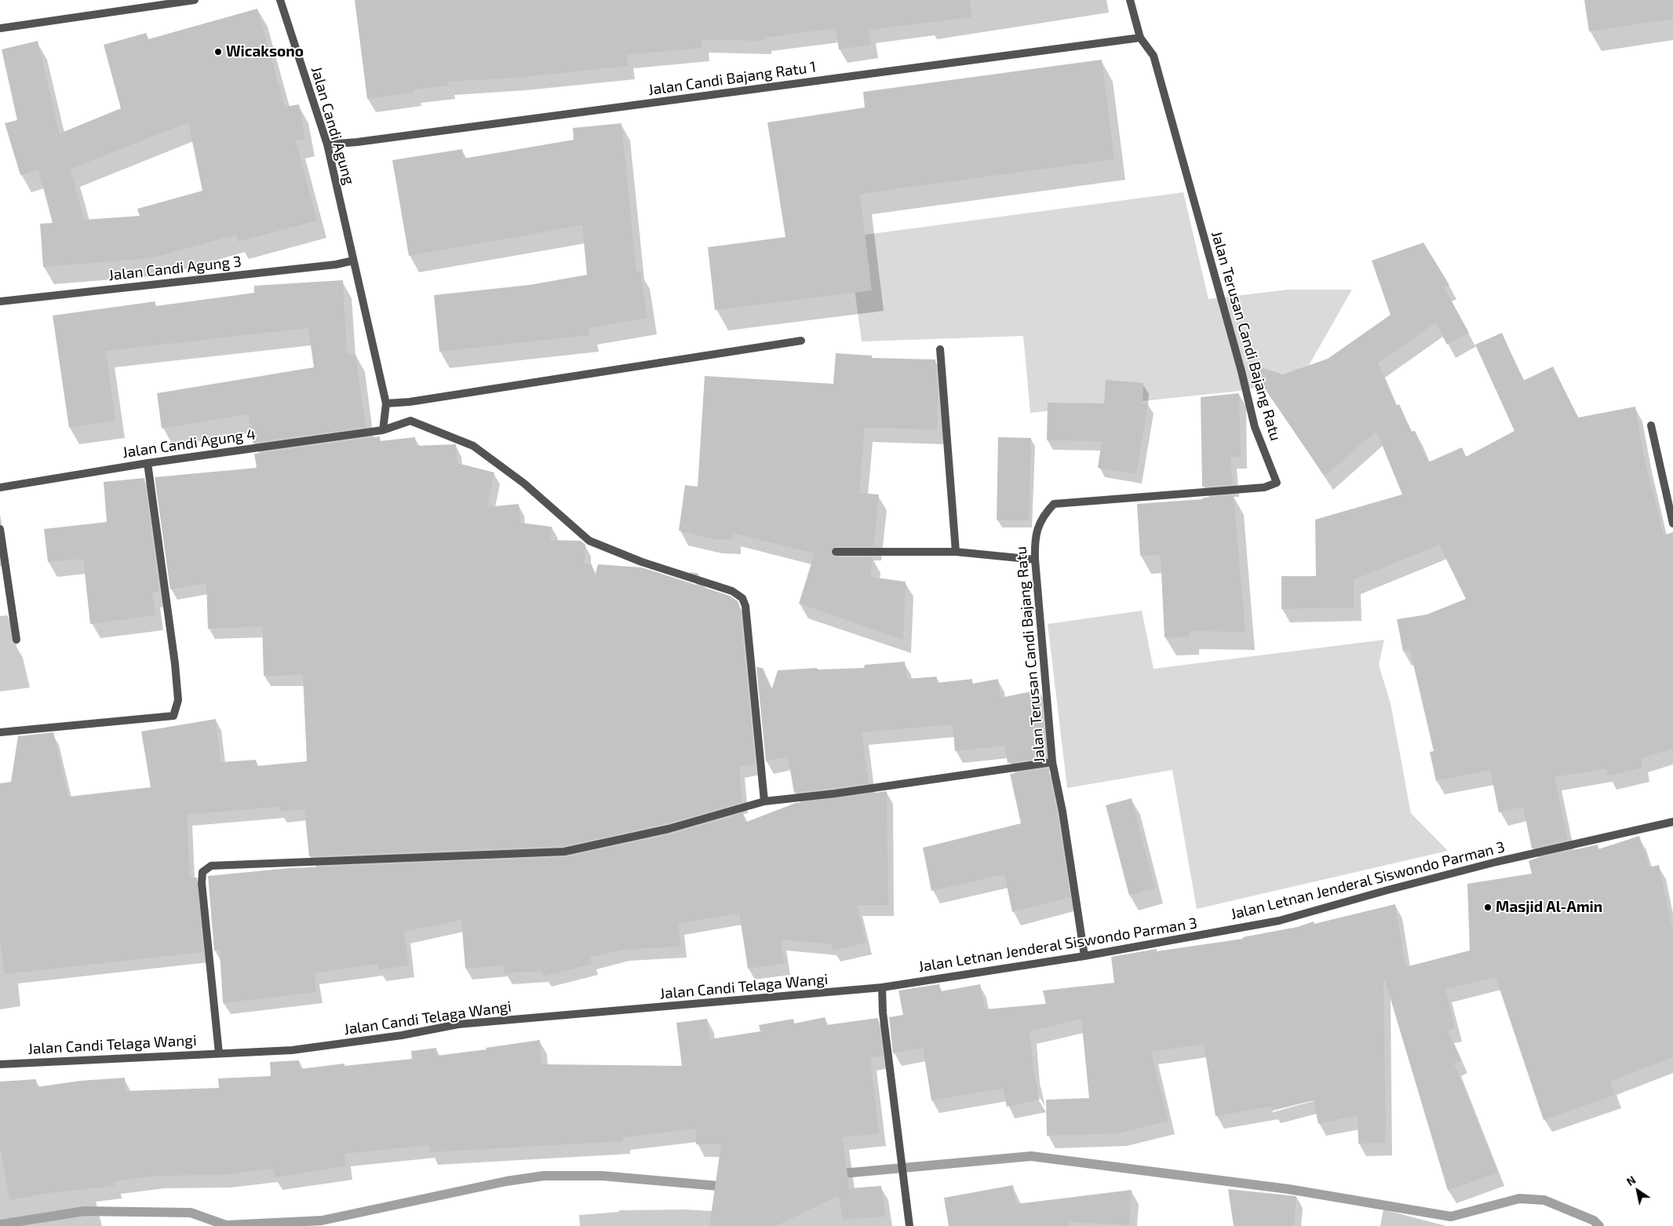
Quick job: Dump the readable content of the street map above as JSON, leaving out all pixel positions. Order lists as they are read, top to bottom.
{
  "streets": {
    "street": [
      "Jalan Candi Bajang Ratu 1",
      "Jalan Candi Agung",
      "Jalan Candi Agung 3",
      "Jalan Terusan Candi Bajang Ratu",
      "Jalan Candi Agung 4",
      "Jalan Letnan Jenderal Siswondo Parman 3",
      "Jalan Candi Telaga Wangi"
    ]
  },
  "crossings": [
    ["Jalan Candi Bajang Ratu 1", "Jalan Candi Agung"],
    ["Jalan Candi Bajang Ratu 1", "Jalan Terusan Candi Bajang Ratu"],
    ["Jalan Candi Agung", "Jalan Candi Agung 3"],
    ["Jalan Candi Agung", "Jalan Candi Agung 4"],
    ["Jalan Terusan Candi Bajang Ratu", "Jalan Letnan Jenderal Siswondo Parman 3"],
    ["Jalan Letnan Jenderal Siswondo Parman 3", "Jalan Candi Telaga Wangi"]
  ],
  "places": ["Wicaksono", "Masjid Al-Amin"],
  "north": "top left"
}
